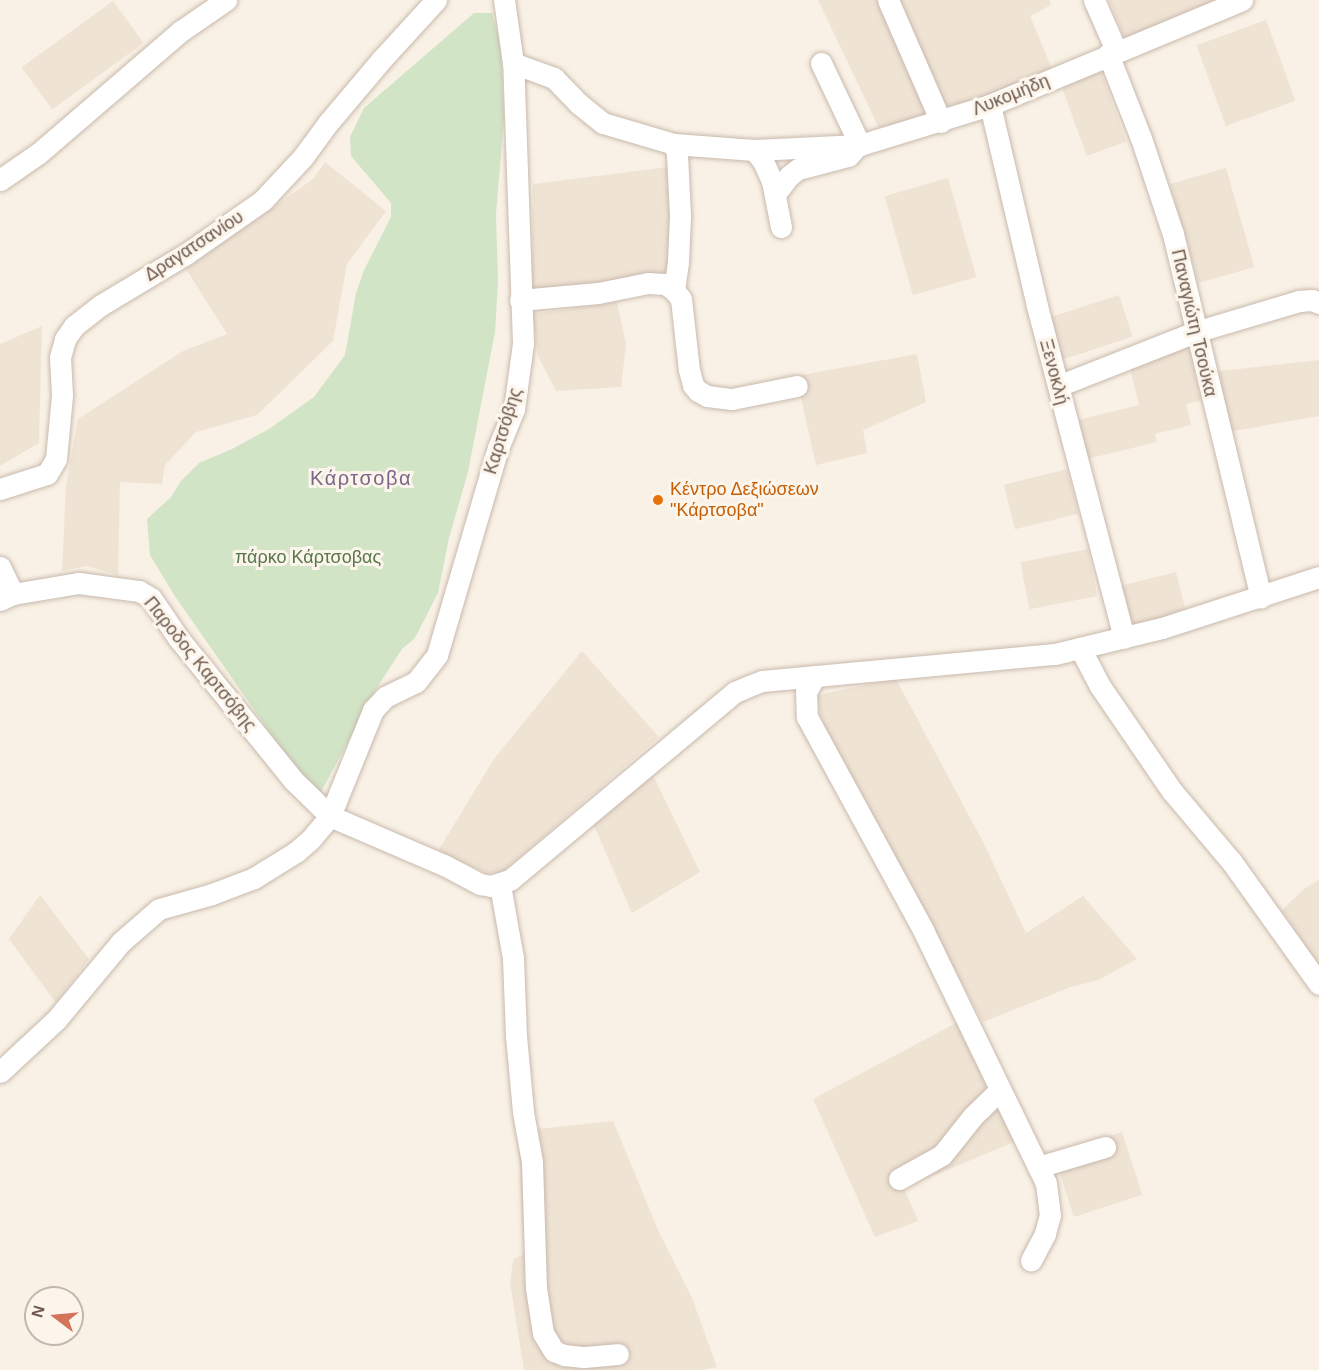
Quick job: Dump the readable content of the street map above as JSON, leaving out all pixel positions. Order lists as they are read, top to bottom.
{
  "streets": {
    "street": [
      "Λυκομήδη",
      "Δραγατσανίου",
      "Παναγιώτη Τσούκα",
      "Ξενοκλή",
      "Καρτσόβης",
      "Παροδος Καρτσόβης"
    ]
  },
  "crossings": [
    ["Λυκομήδη", "Παναγιώτη Τσούκα"],
    ["Λυκομήδη", "Ξενοκλή"],
    ["Καρτσόβης", "Παροδος Καρτσόβης"]
  ],
  "districts": ["Κάρτσοβα"],
  "parks": ["πάρκο Κάρτσοβας"],
  "places": ["Κέντρο Δεξιώσεων \"Κάρτσοβα\""],
  "north": "left"
}
